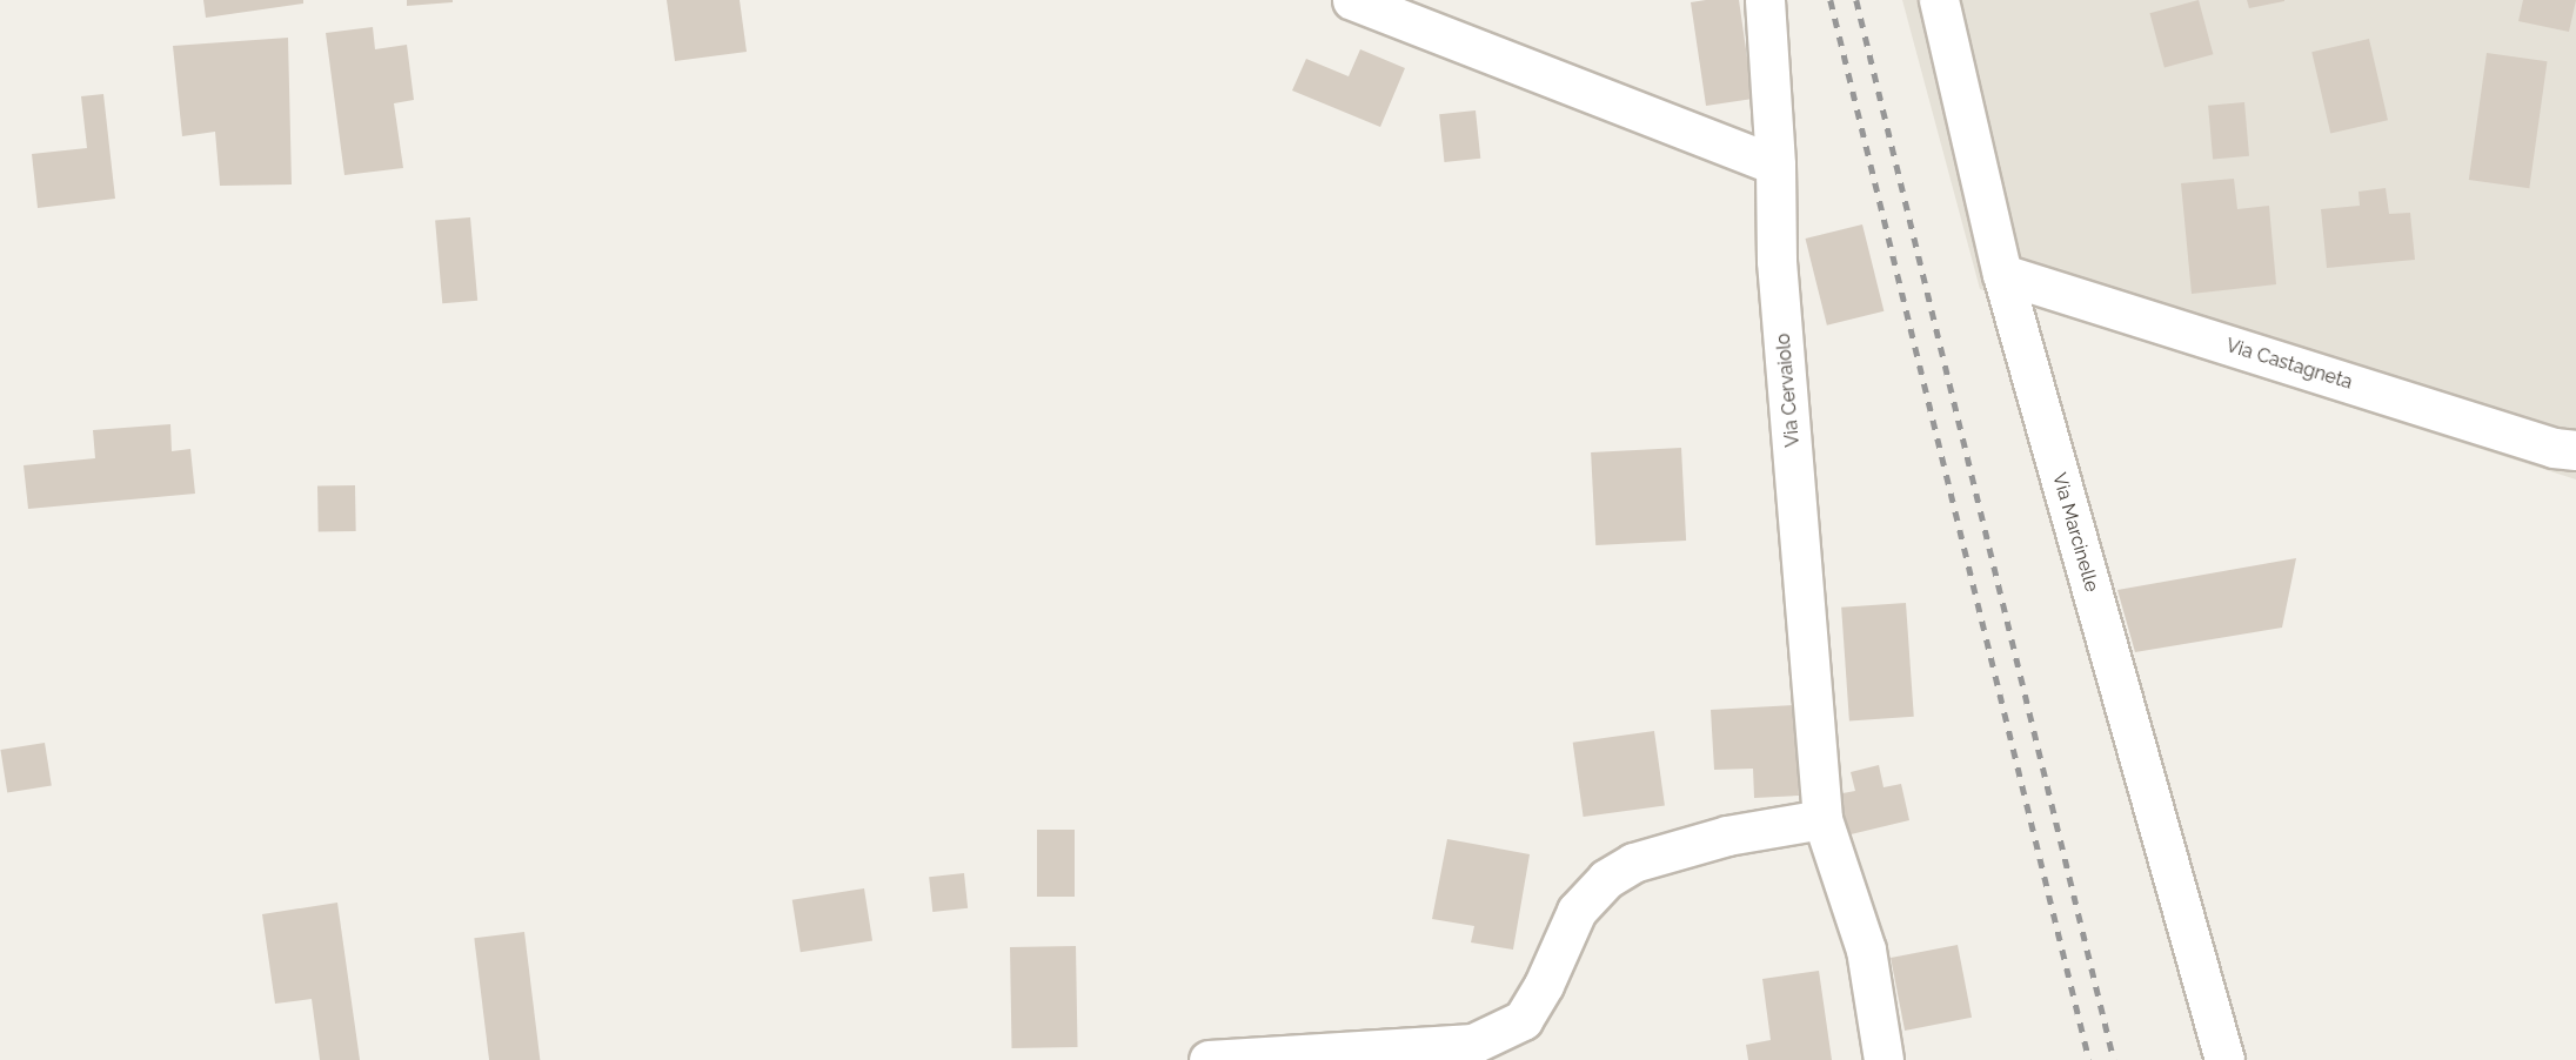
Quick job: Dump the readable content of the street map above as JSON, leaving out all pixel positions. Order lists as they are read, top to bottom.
{
  "streets": {
    "street": ["Via Castagneta", "Via Cervaiolo", "Via Marcinelle"]
  },
  "crossings": [
    ["Via Castagneta", "Via Marcinelle"]
  ]
}
